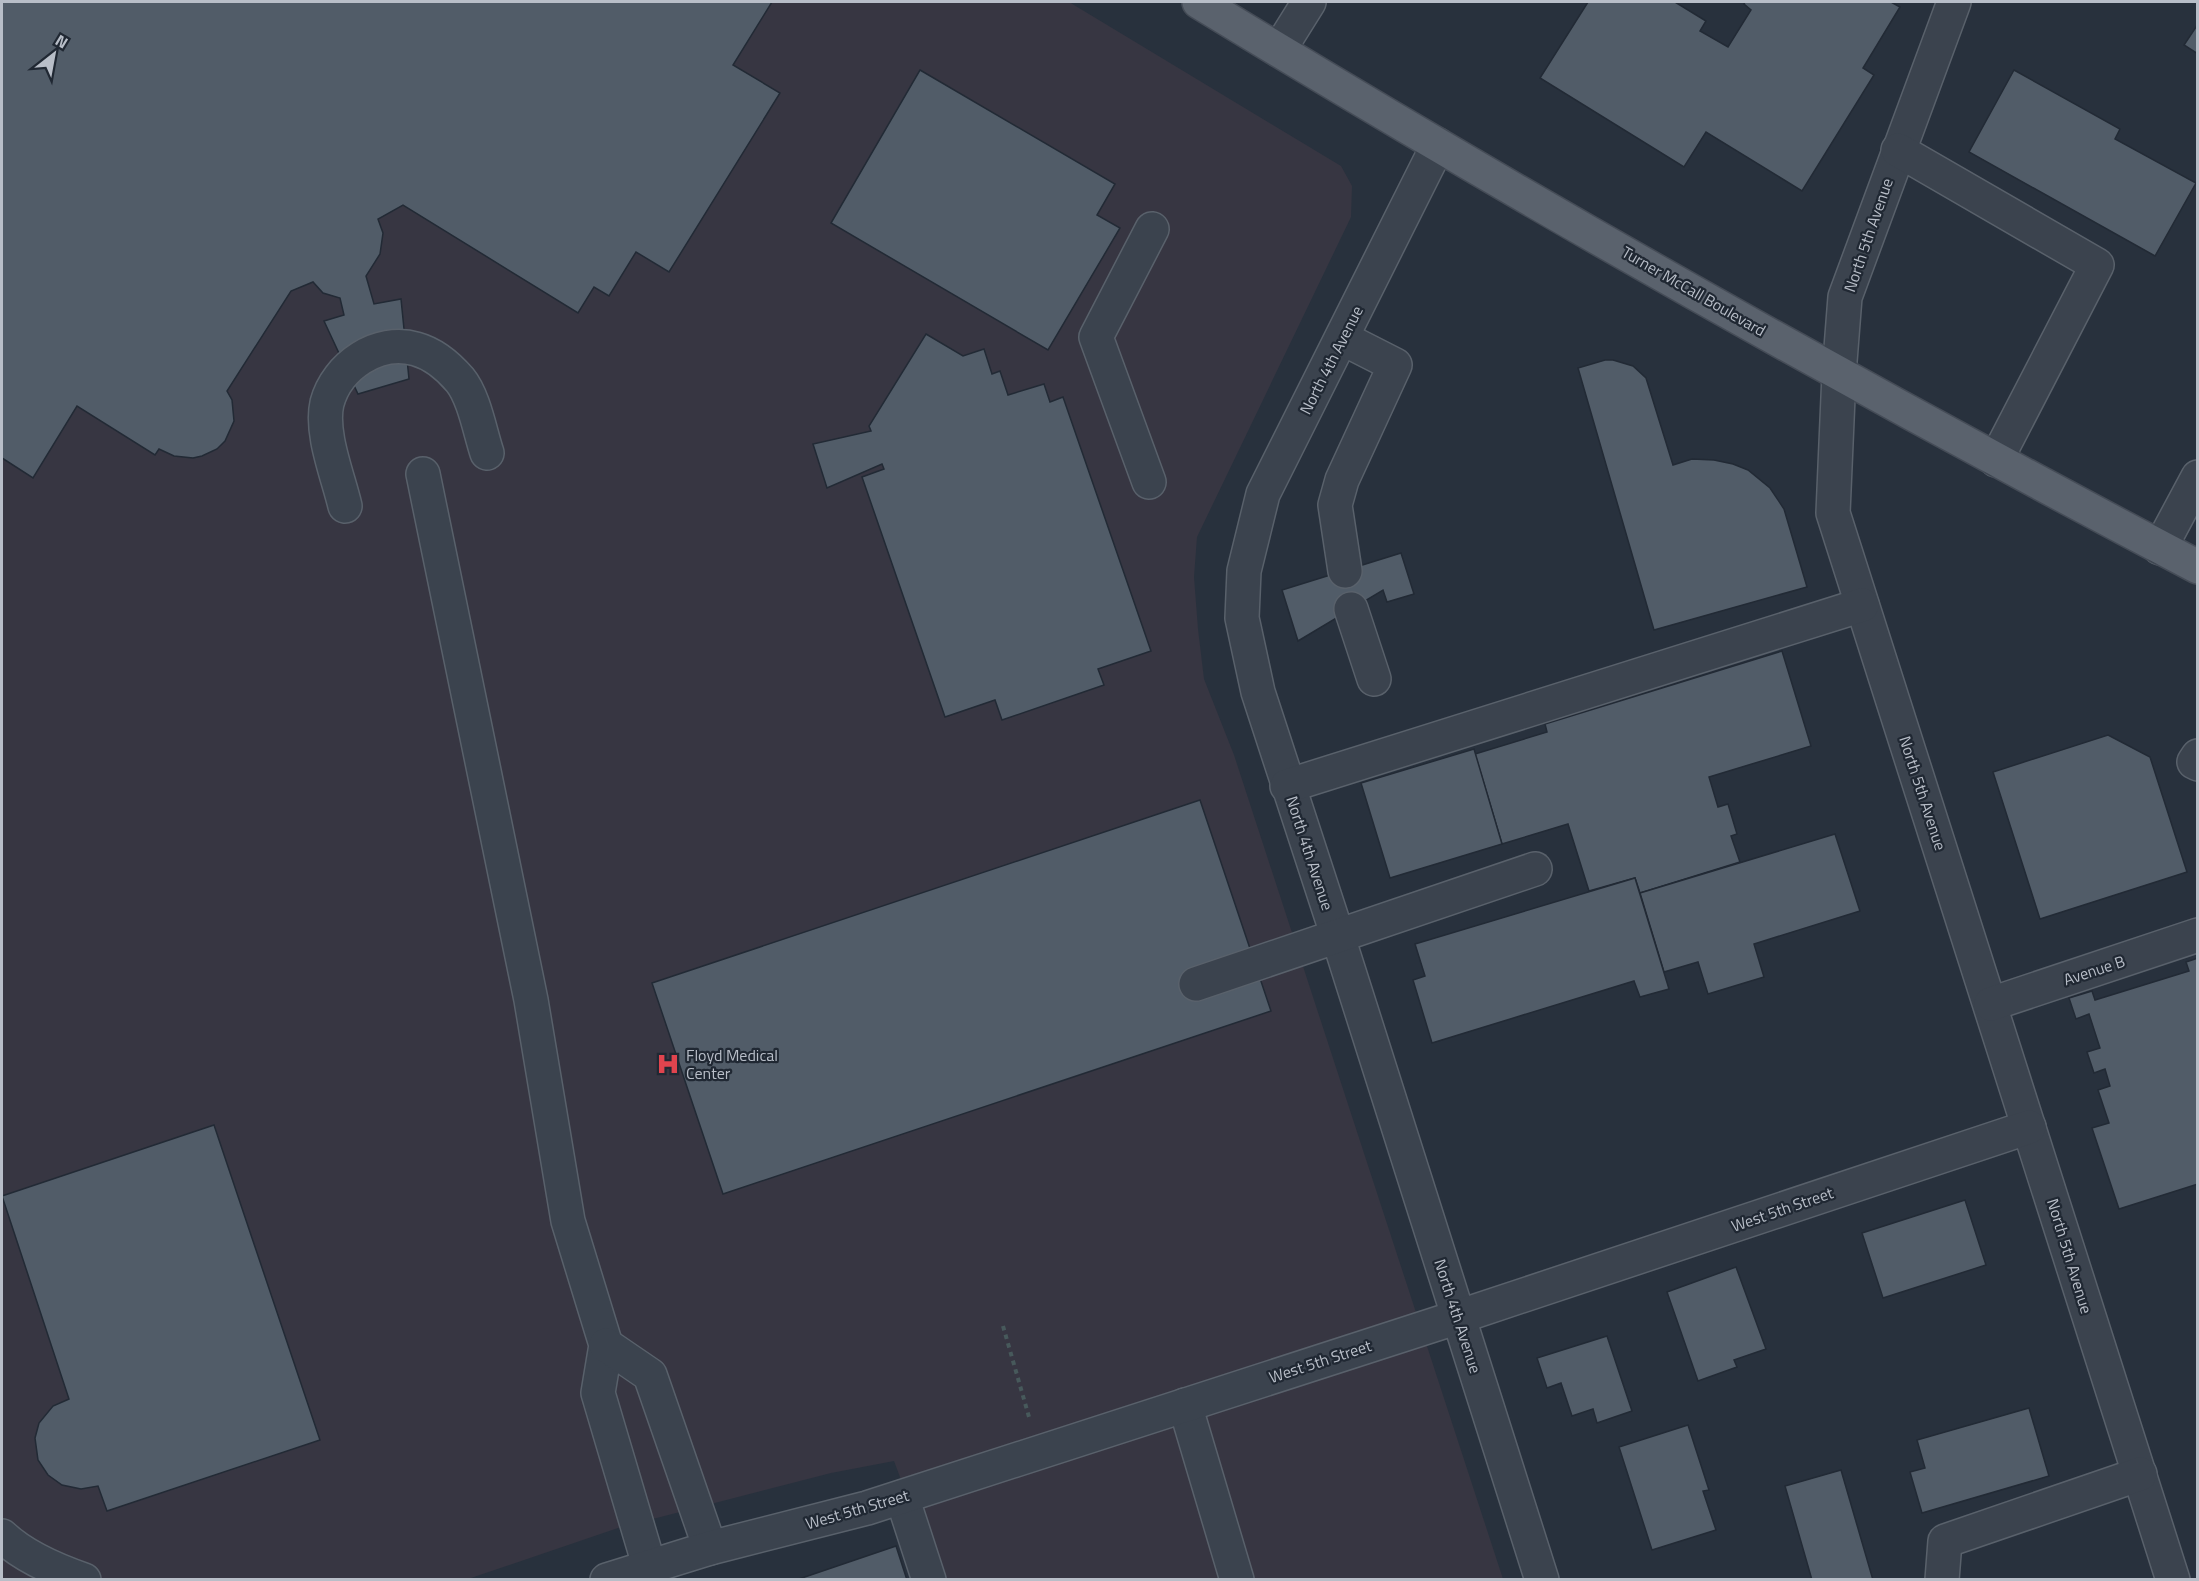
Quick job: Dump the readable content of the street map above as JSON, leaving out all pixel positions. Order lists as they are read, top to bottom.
{
  "streets": {
    "main road": ["Turner McCall Boulevard"],
    "street": [
      "North 5th Avenue",
      "North 4th Avenue",
      "Avenue B",
      "West 5th Street"
    ]
  },
  "crossings": [
    ["North 5th Avenue", "Turner McCall Boulevard"],
    ["North 5th Avenue", "Avenue B"],
    ["North 5th Avenue", "West 5th Street"],
    ["Turner McCall Boulevard", "North 4th Avenue"],
    ["North 4th Avenue", "West 5th Street"]
  ],
  "places": {
    "hospital": ["Floyd Medical Center"]
  },
  "north": "top right"
}
